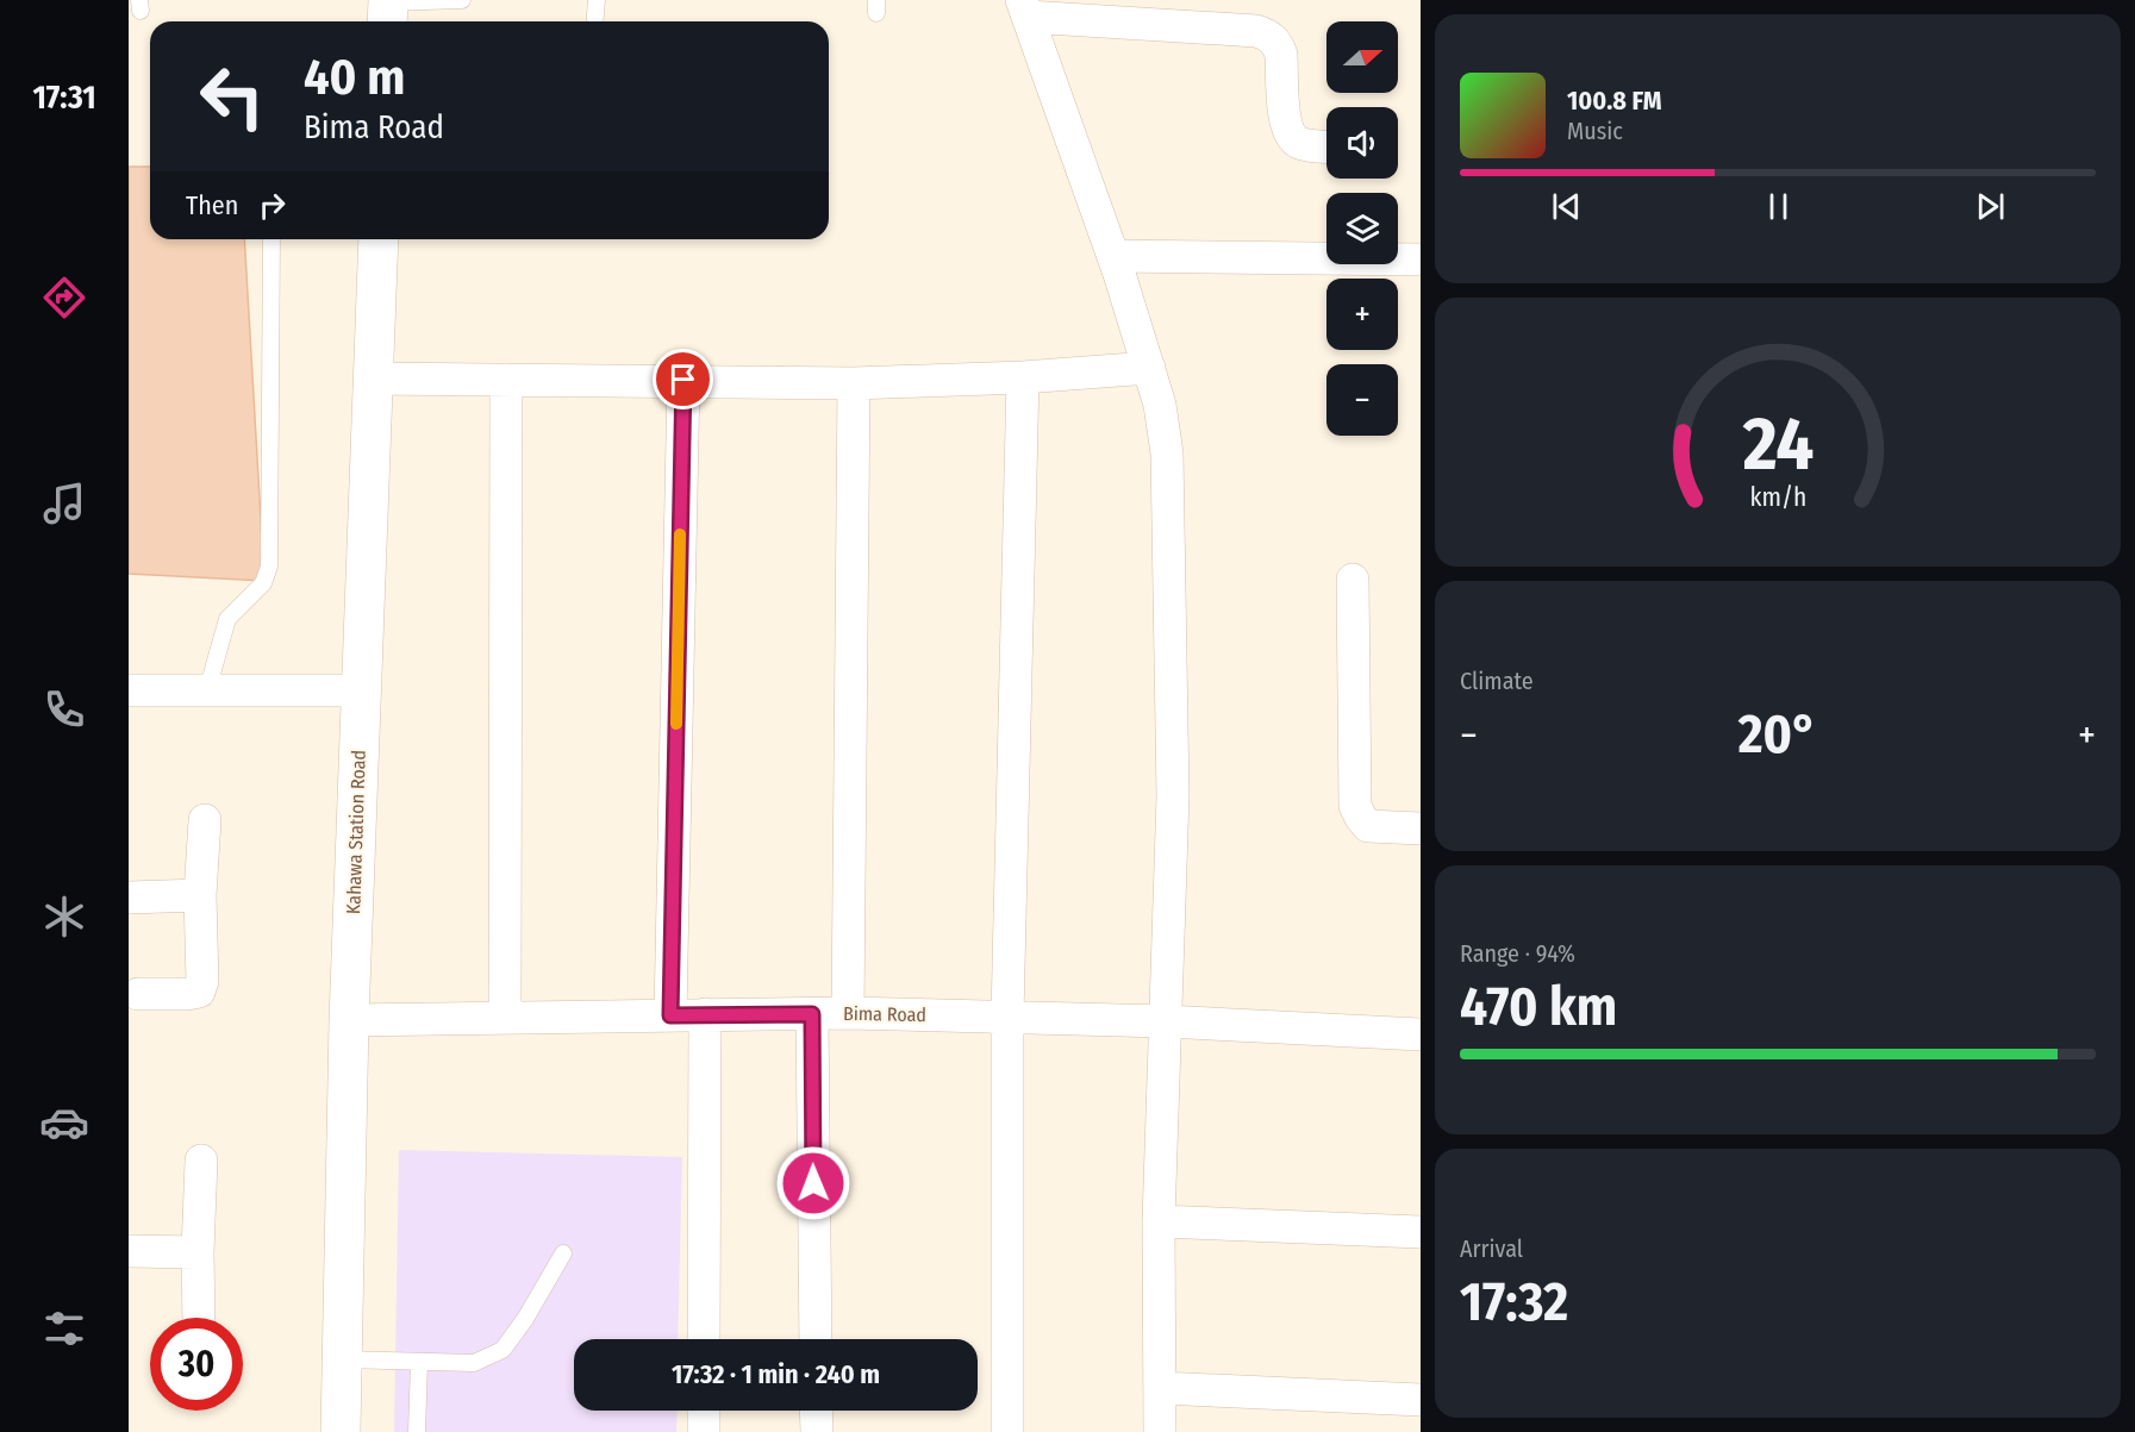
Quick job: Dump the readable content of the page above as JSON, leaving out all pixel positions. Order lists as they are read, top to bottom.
{
  "streets": {
    "street": ["Kahawa Station Road", "Bima Road"]
  },
  "crossings": [
    ["Kahawa Station Road", "Bima Road"]
  ],
  "north": "right",
  "page": {
    "tabs": "17:31",
    "map_buttons": ["+", "−"],
    "turn": ["40 m", "Bima Road"],
    "song": ["100.8 FM", "Music"],
    "then": "Then",
    "tile": [
      "Climate",
      ["Range · 94%", "470 km"],
      ["Arrival", "17:32"]
    ],
    "heat": ["−", "20°", "+"],
    "limit": "30",
    "trip": "17:32 · 1 min · 240 m",
    "gauge": ["24", "km/h"]
  }
}
